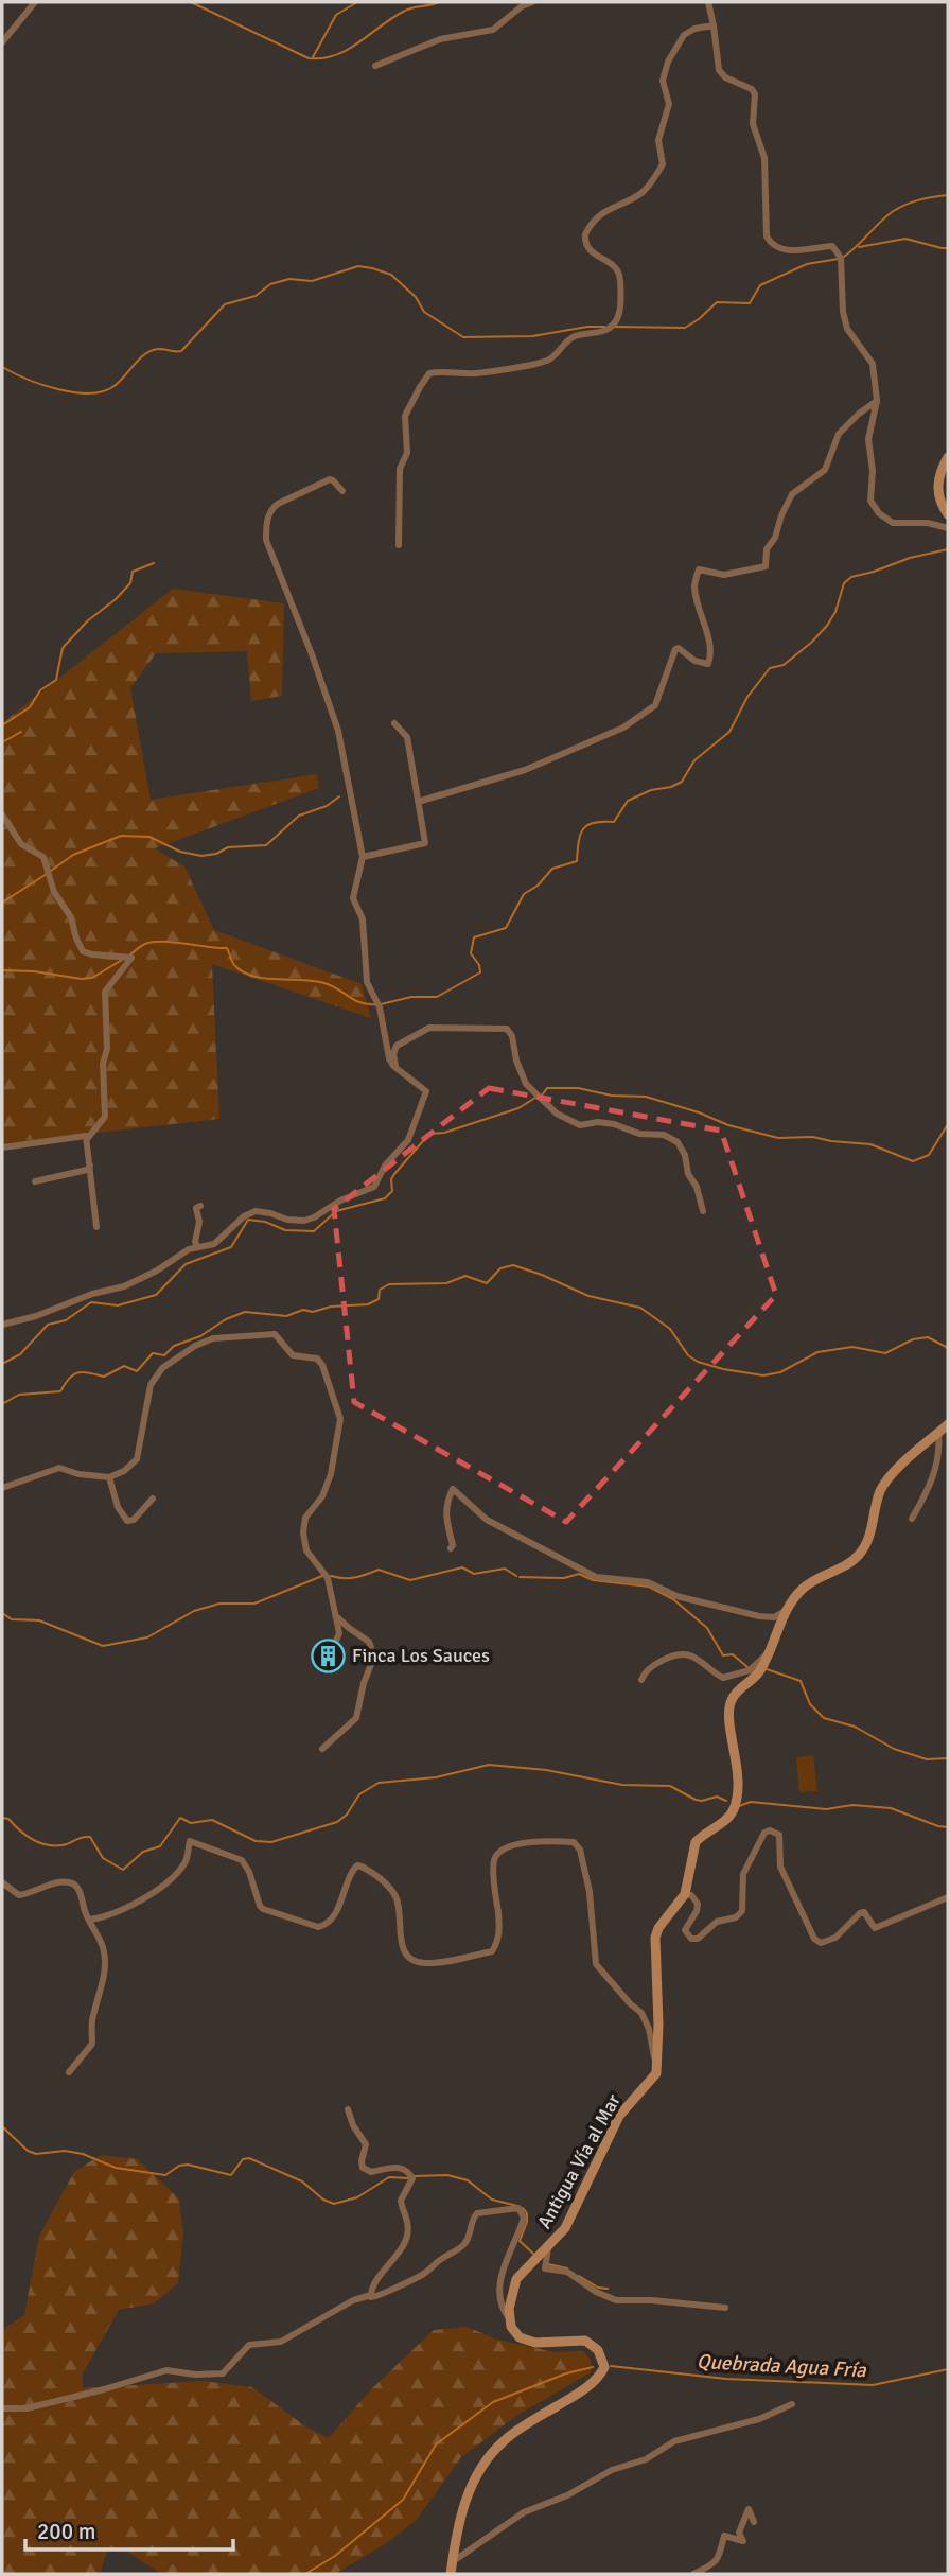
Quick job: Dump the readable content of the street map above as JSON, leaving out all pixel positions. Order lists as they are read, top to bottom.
{
  "streets": {
    "main road": ["Antigua Vía al Mar"]
  },
  "water": ["Quebrada Agua Fría"],
  "places": {
    "building": ["Finca Los Sauces"]
  },
  "scale_bar": "200 m"
}
